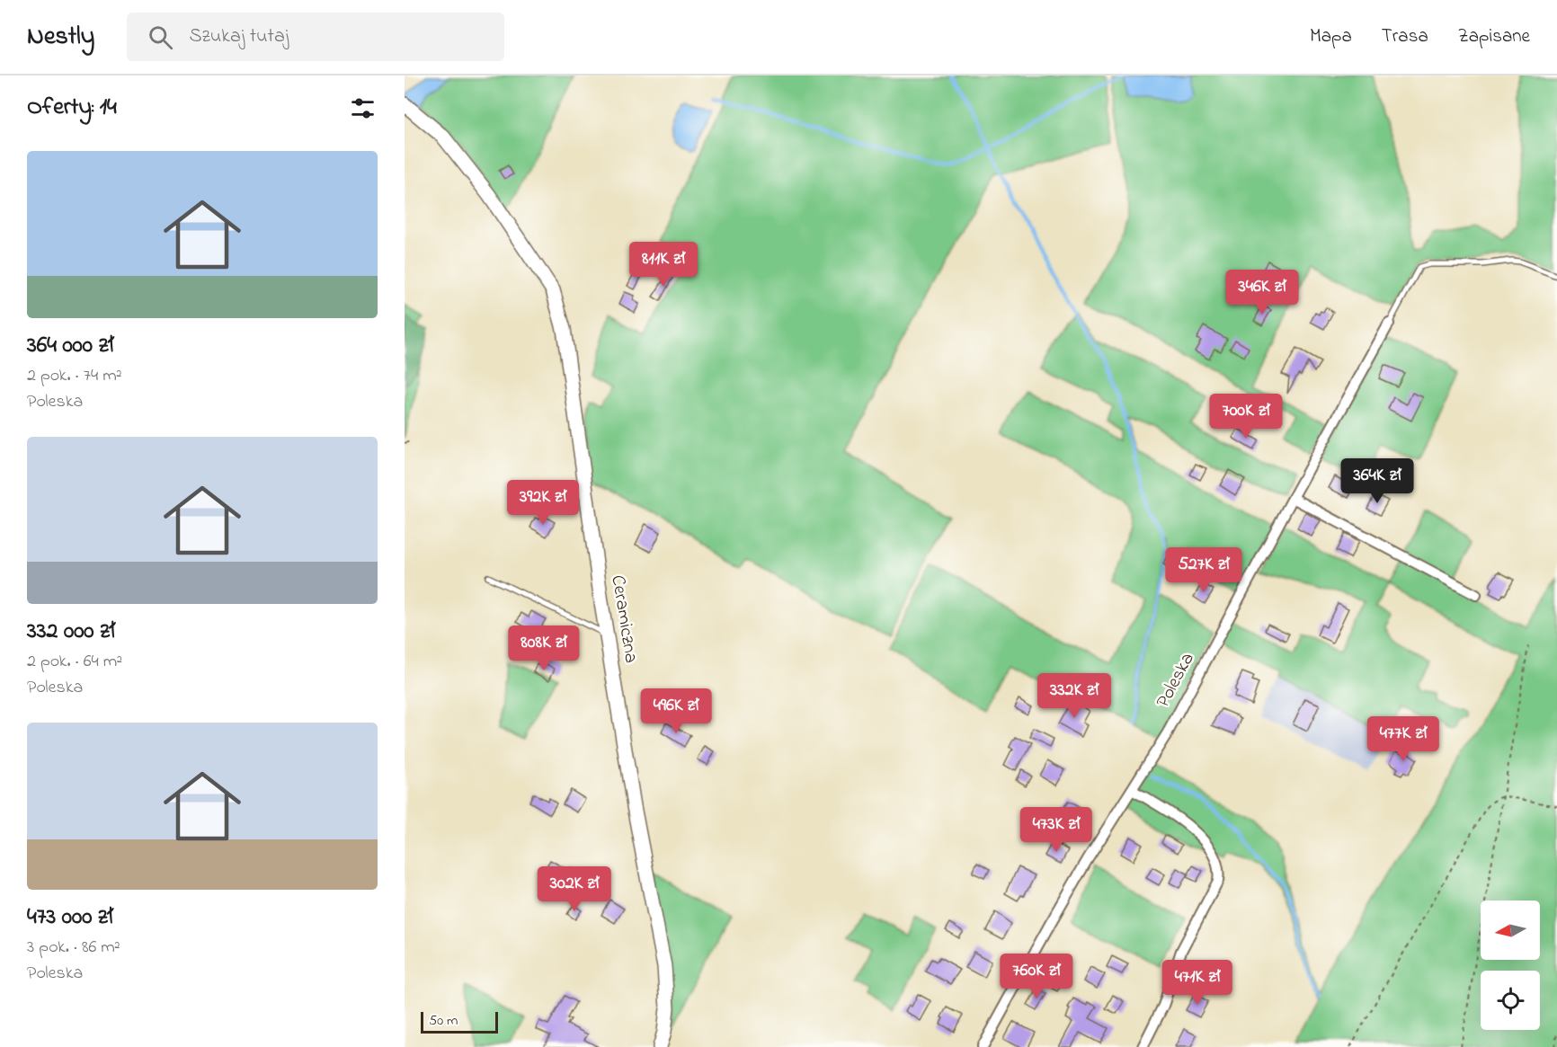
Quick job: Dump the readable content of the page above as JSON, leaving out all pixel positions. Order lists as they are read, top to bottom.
{
  "streets": {
    "street": ["Ceramiczna", "Poleska"]
  },
  "scale_bar": "50 m",
  "north": "left",
  "page": {
    "header": "Nestly",
    "search": "Szukaj tutaj",
    "nav": ["Mapa", "Trasa", "Zapisane"],
    "heading": "Oferty: 14",
    "list": [
      {
        "name": "364 000 zł",
        "note": "2 pok. · 74 m² · Poleska"
      },
      {
        "name": "332 000 zł",
        "note": "2 pok. · 64 m² · Poleska"
      },
      {
        "name": "473 000 zł",
        "note": "3 pok. · 86 m² · Poleska"
      }
    ],
    "price": [
      "811K zł",
      "346K zł",
      "700K zł",
      "364K zł",
      "392K zł",
      "527K zł",
      "808K zł",
      "332K zł",
      "496K zł",
      "477K zł",
      "473K zł",
      "302K zł",
      "760K zł",
      "471K zł"
    ],
    "scale": "50 m"
  }
}
